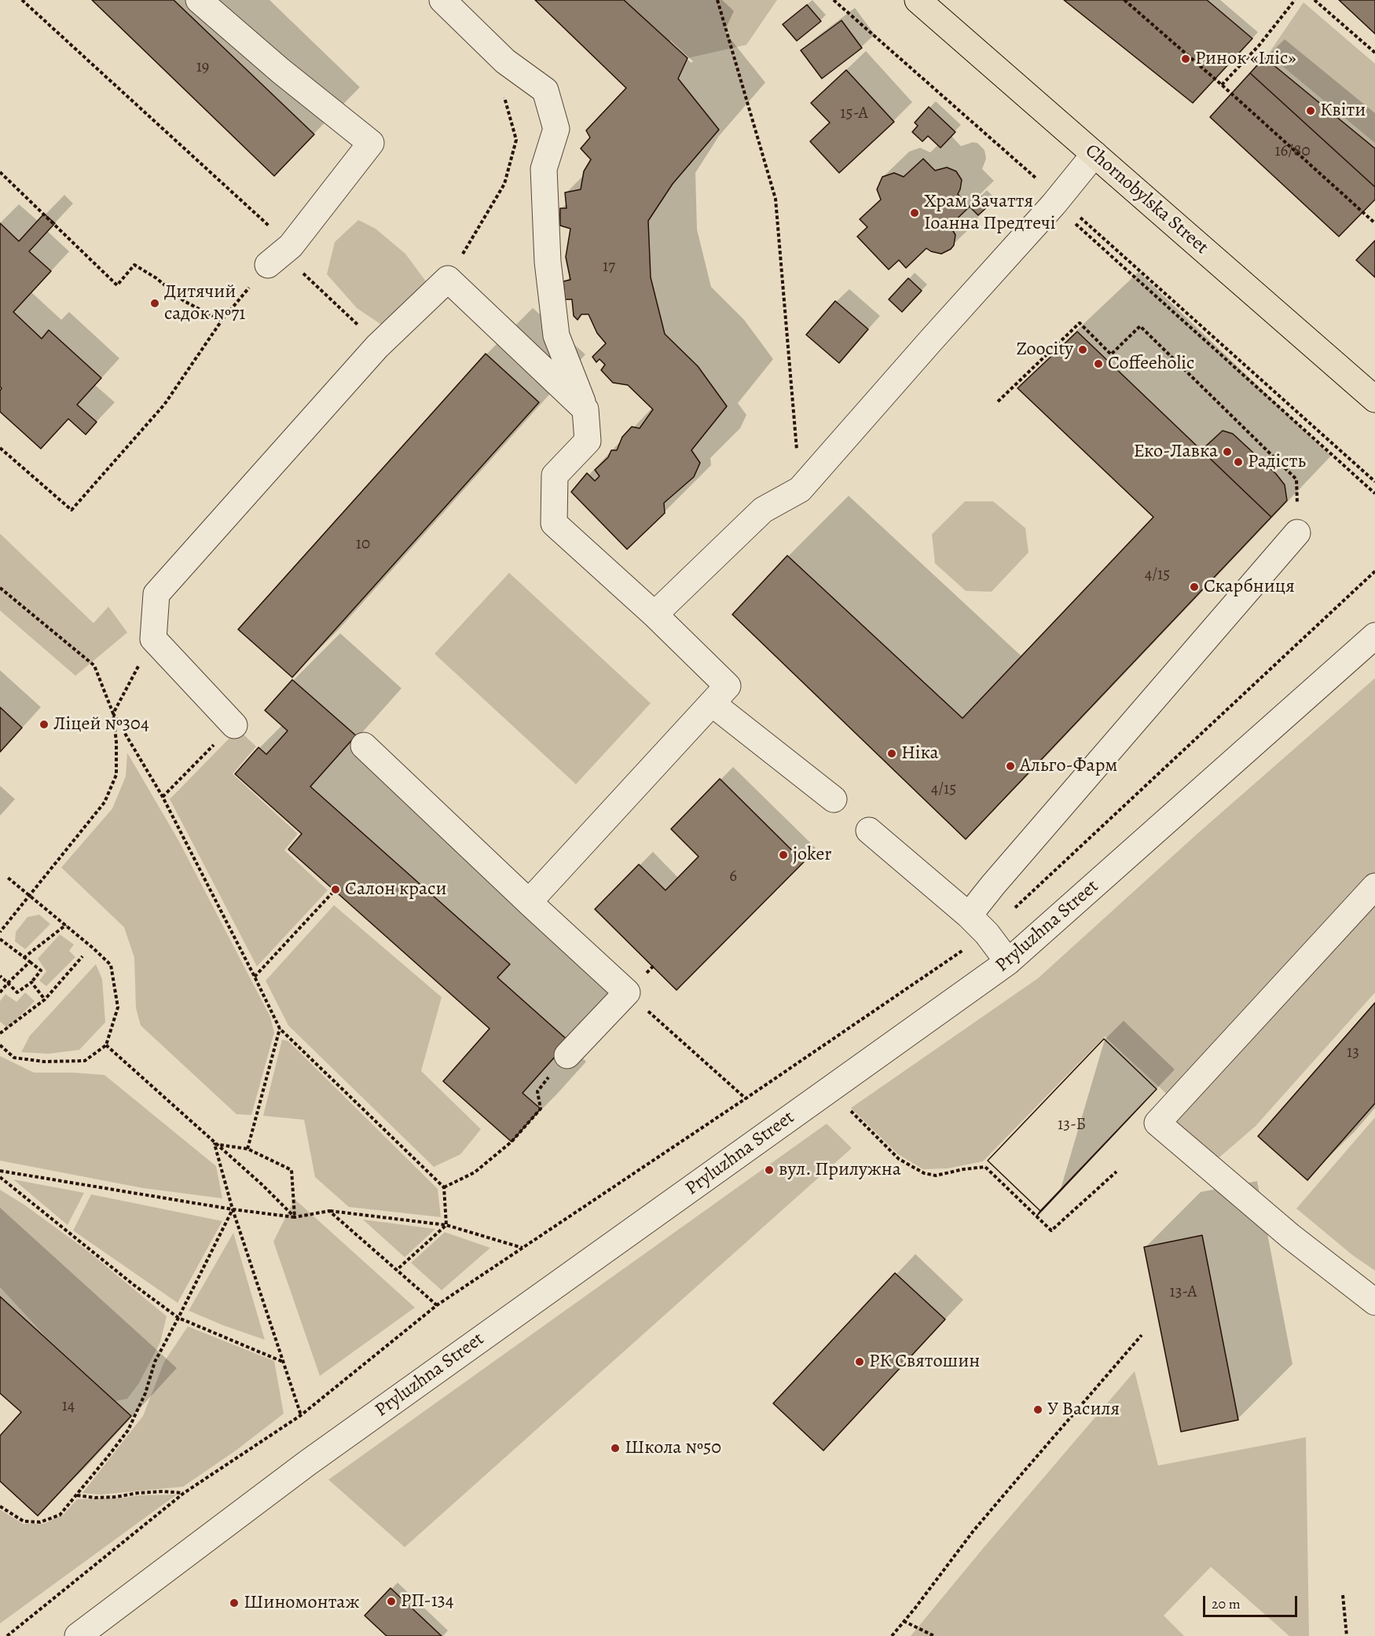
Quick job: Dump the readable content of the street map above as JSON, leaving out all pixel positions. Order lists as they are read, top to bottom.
{
  "streets": {
    "main road": ["Chornobylska Street"],
    "street": ["Pryluzhna Street"]
  },
  "places": [
    "Ринок «Іліс»",
    "Квіти",
    "Храм Зачаття Іоанна Предтечі",
    "Дитячий садок №71",
    "Zoocity",
    "Coffeeholic",
    "Еко-Лавка",
    "Радість",
    "Скарбниця",
    "Ліцей №304",
    "Ніка",
    "Альго-Фарм",
    "joker",
    "Салон краси",
    "вул. Прилужна",
    "РК Святошин",
    "У Василя",
    "Школа №50",
    "РП-134",
    "Шиномонтаж"
  ],
  "house_numbers": [
    "19",
    "15-А",
    "16/80",
    "17",
    "10",
    "4/15",
    "4/15",
    "6",
    "13",
    "13-Б",
    "13-А",
    "14"
  ],
  "scale_bar": "20 m"
}
